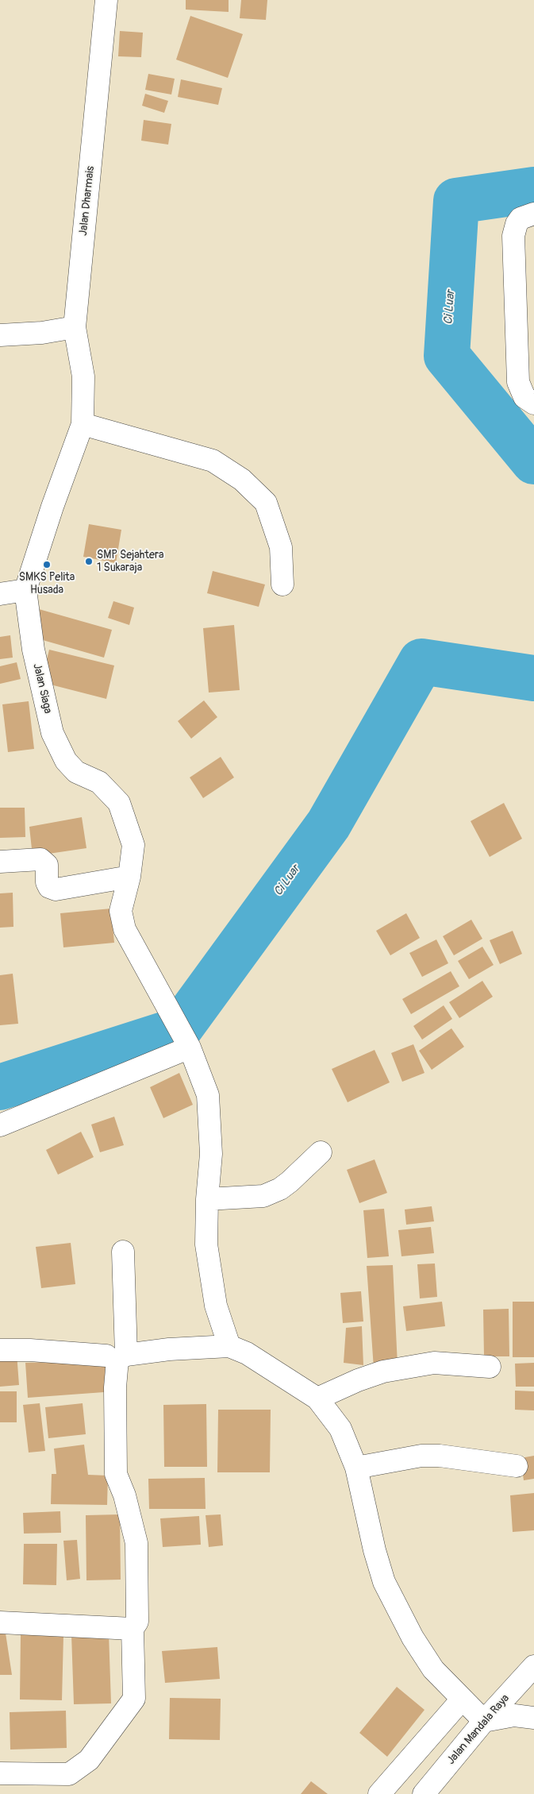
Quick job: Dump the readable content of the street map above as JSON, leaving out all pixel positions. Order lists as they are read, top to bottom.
{
  "streets": {
    "street": ["Jalan Dharmais", "Jalan Siaga", "Jalan Mandala Raya"]
  },
  "crossings": [
    ["Jalan Dharmais", "Jalan Siaga"]
  ],
  "water": ["Ci Luar"],
  "places": ["SMP Sejahtera 1 Sukaraja", "SMKS Pelita Husada"]
}
